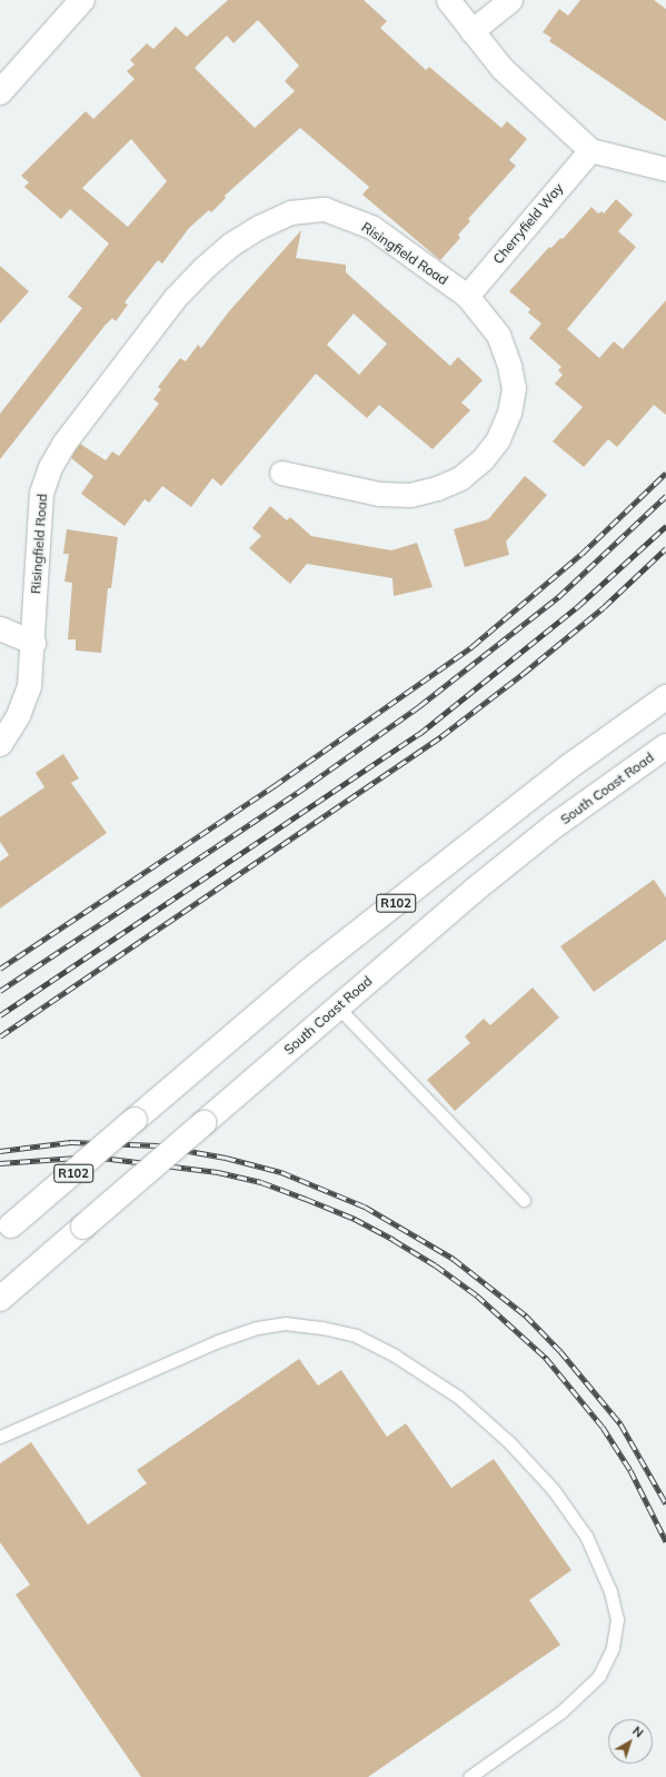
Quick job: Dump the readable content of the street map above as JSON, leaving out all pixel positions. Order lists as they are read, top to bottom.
{
  "streets": {
    "main road": ["South Coast Road", "R102"],
    "street": ["Cherryfield Way", "Risingfield Road"]
  },
  "crossings": [
    ["Cherryfield Way", "Risingfield Road"]
  ],
  "north": "top right"
}
